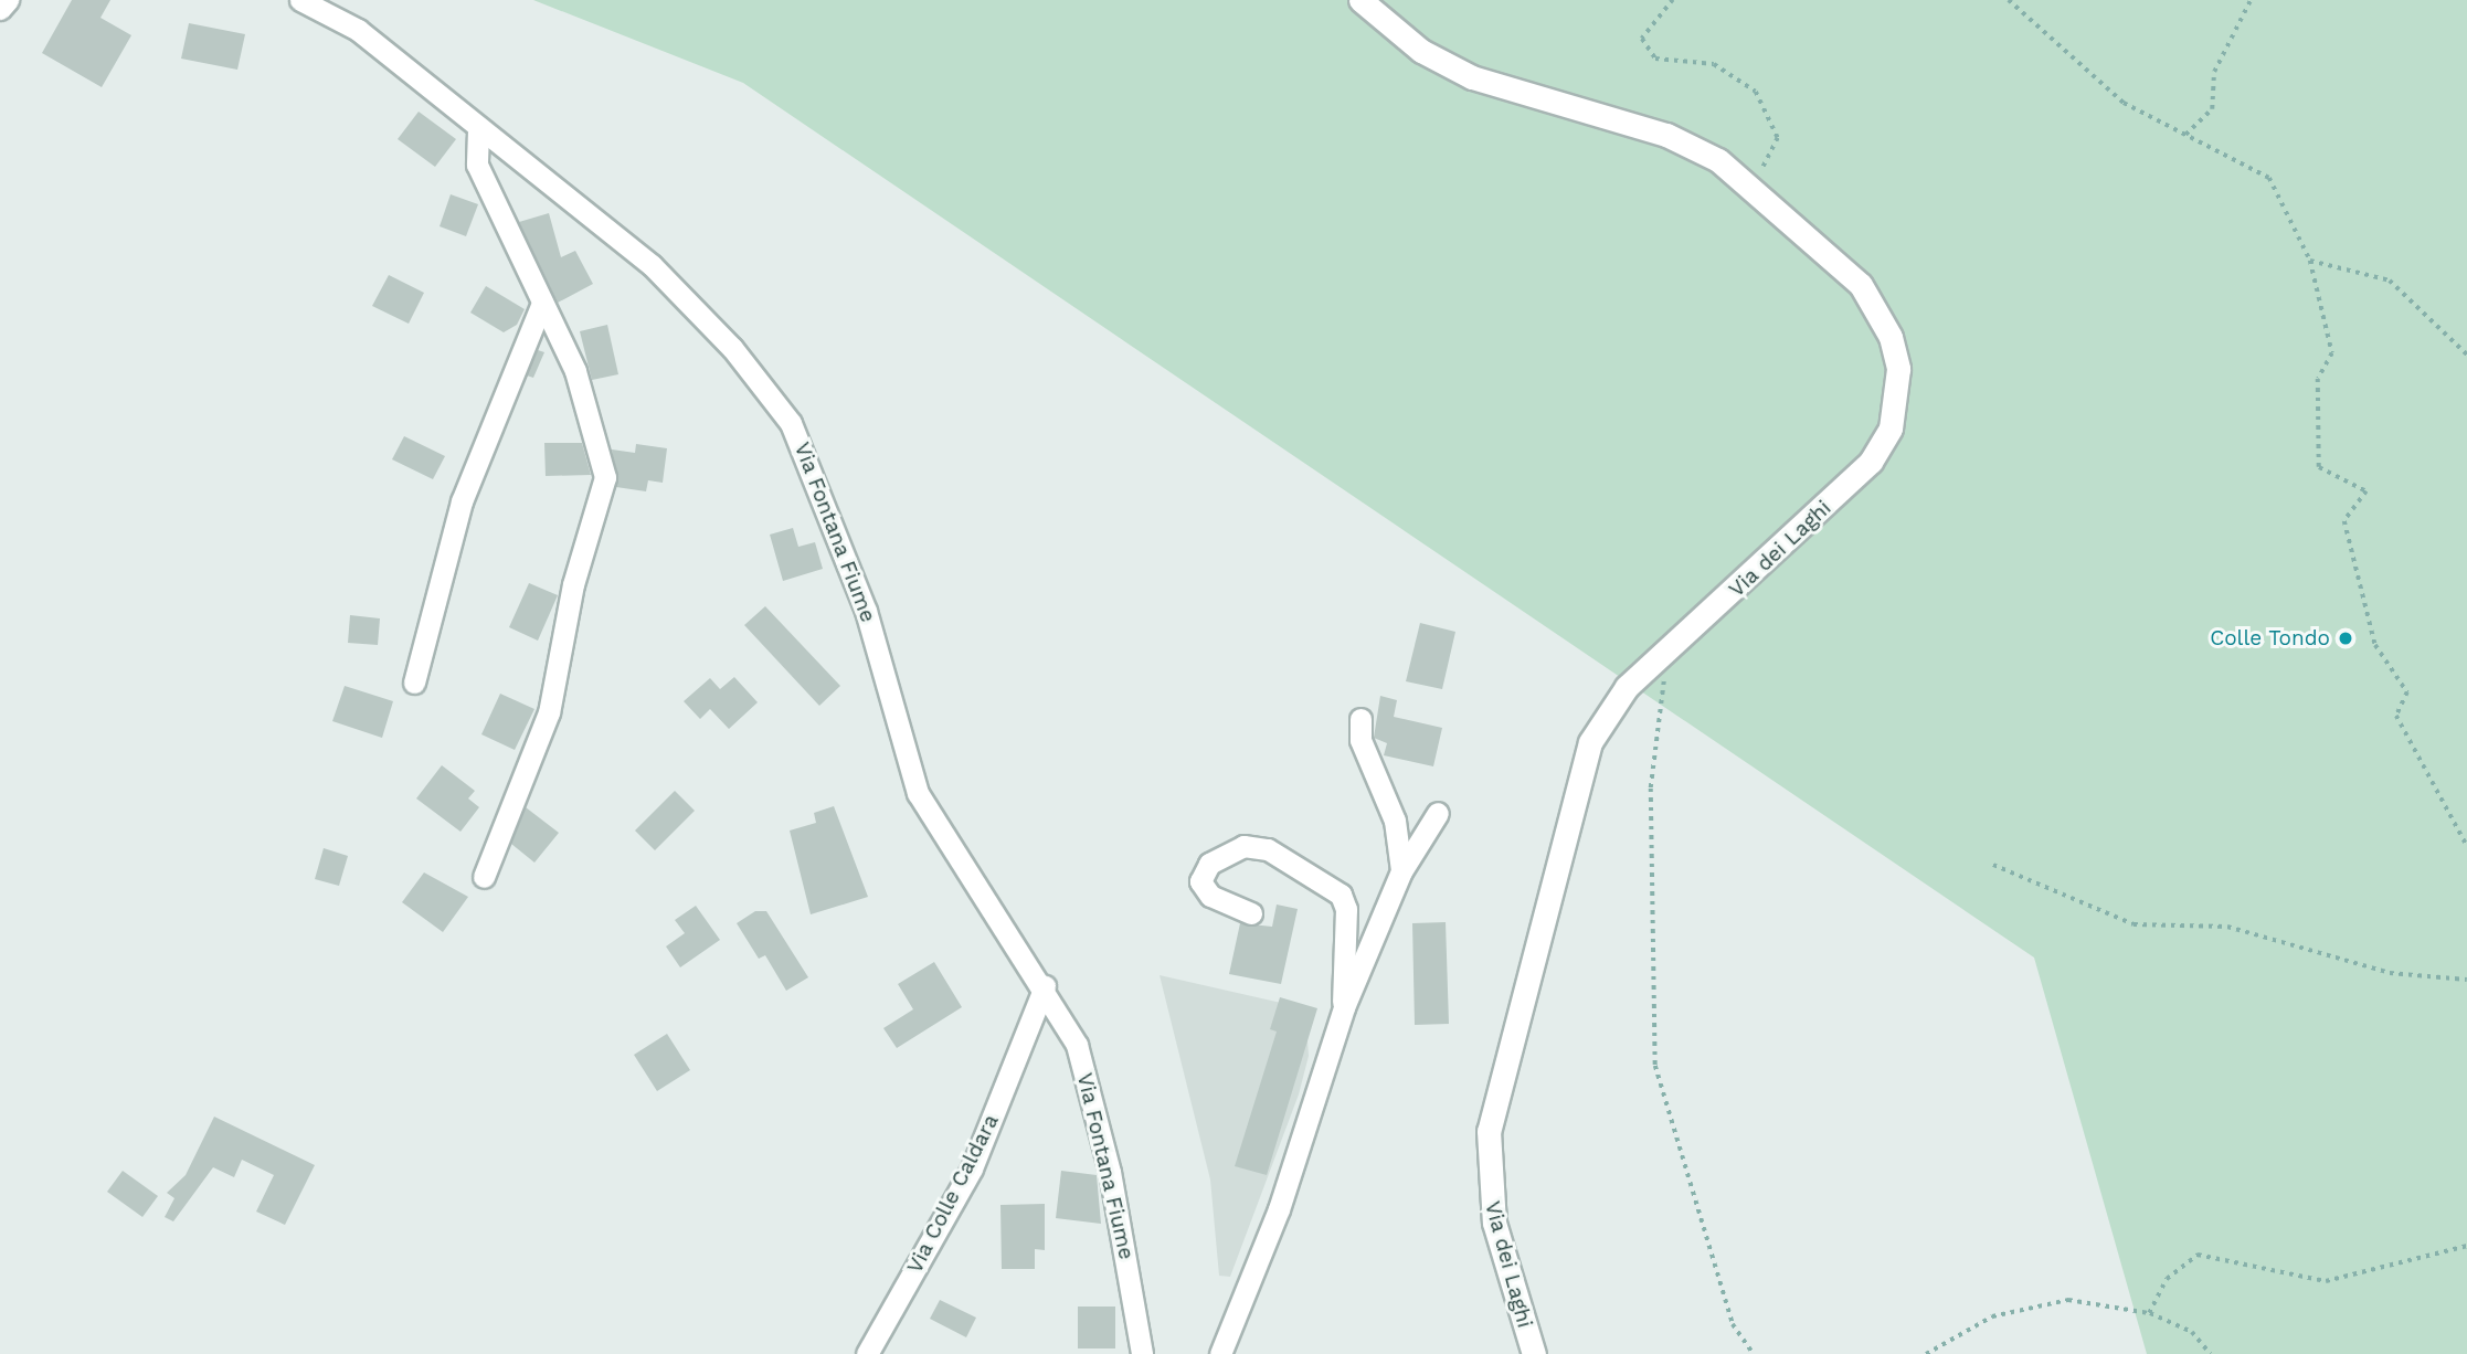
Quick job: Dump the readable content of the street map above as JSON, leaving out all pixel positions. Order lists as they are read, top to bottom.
{
  "streets": {
    "main road": ["Via dei Laghi"],
    "street": ["Via Fontana Fiume", "Via Colle Caldara"]
  },
  "crossings": [
    ["Via Fontana Fiume", "Via Colle Caldara"]
  ],
  "places": ["Colle Tondo"]
}
